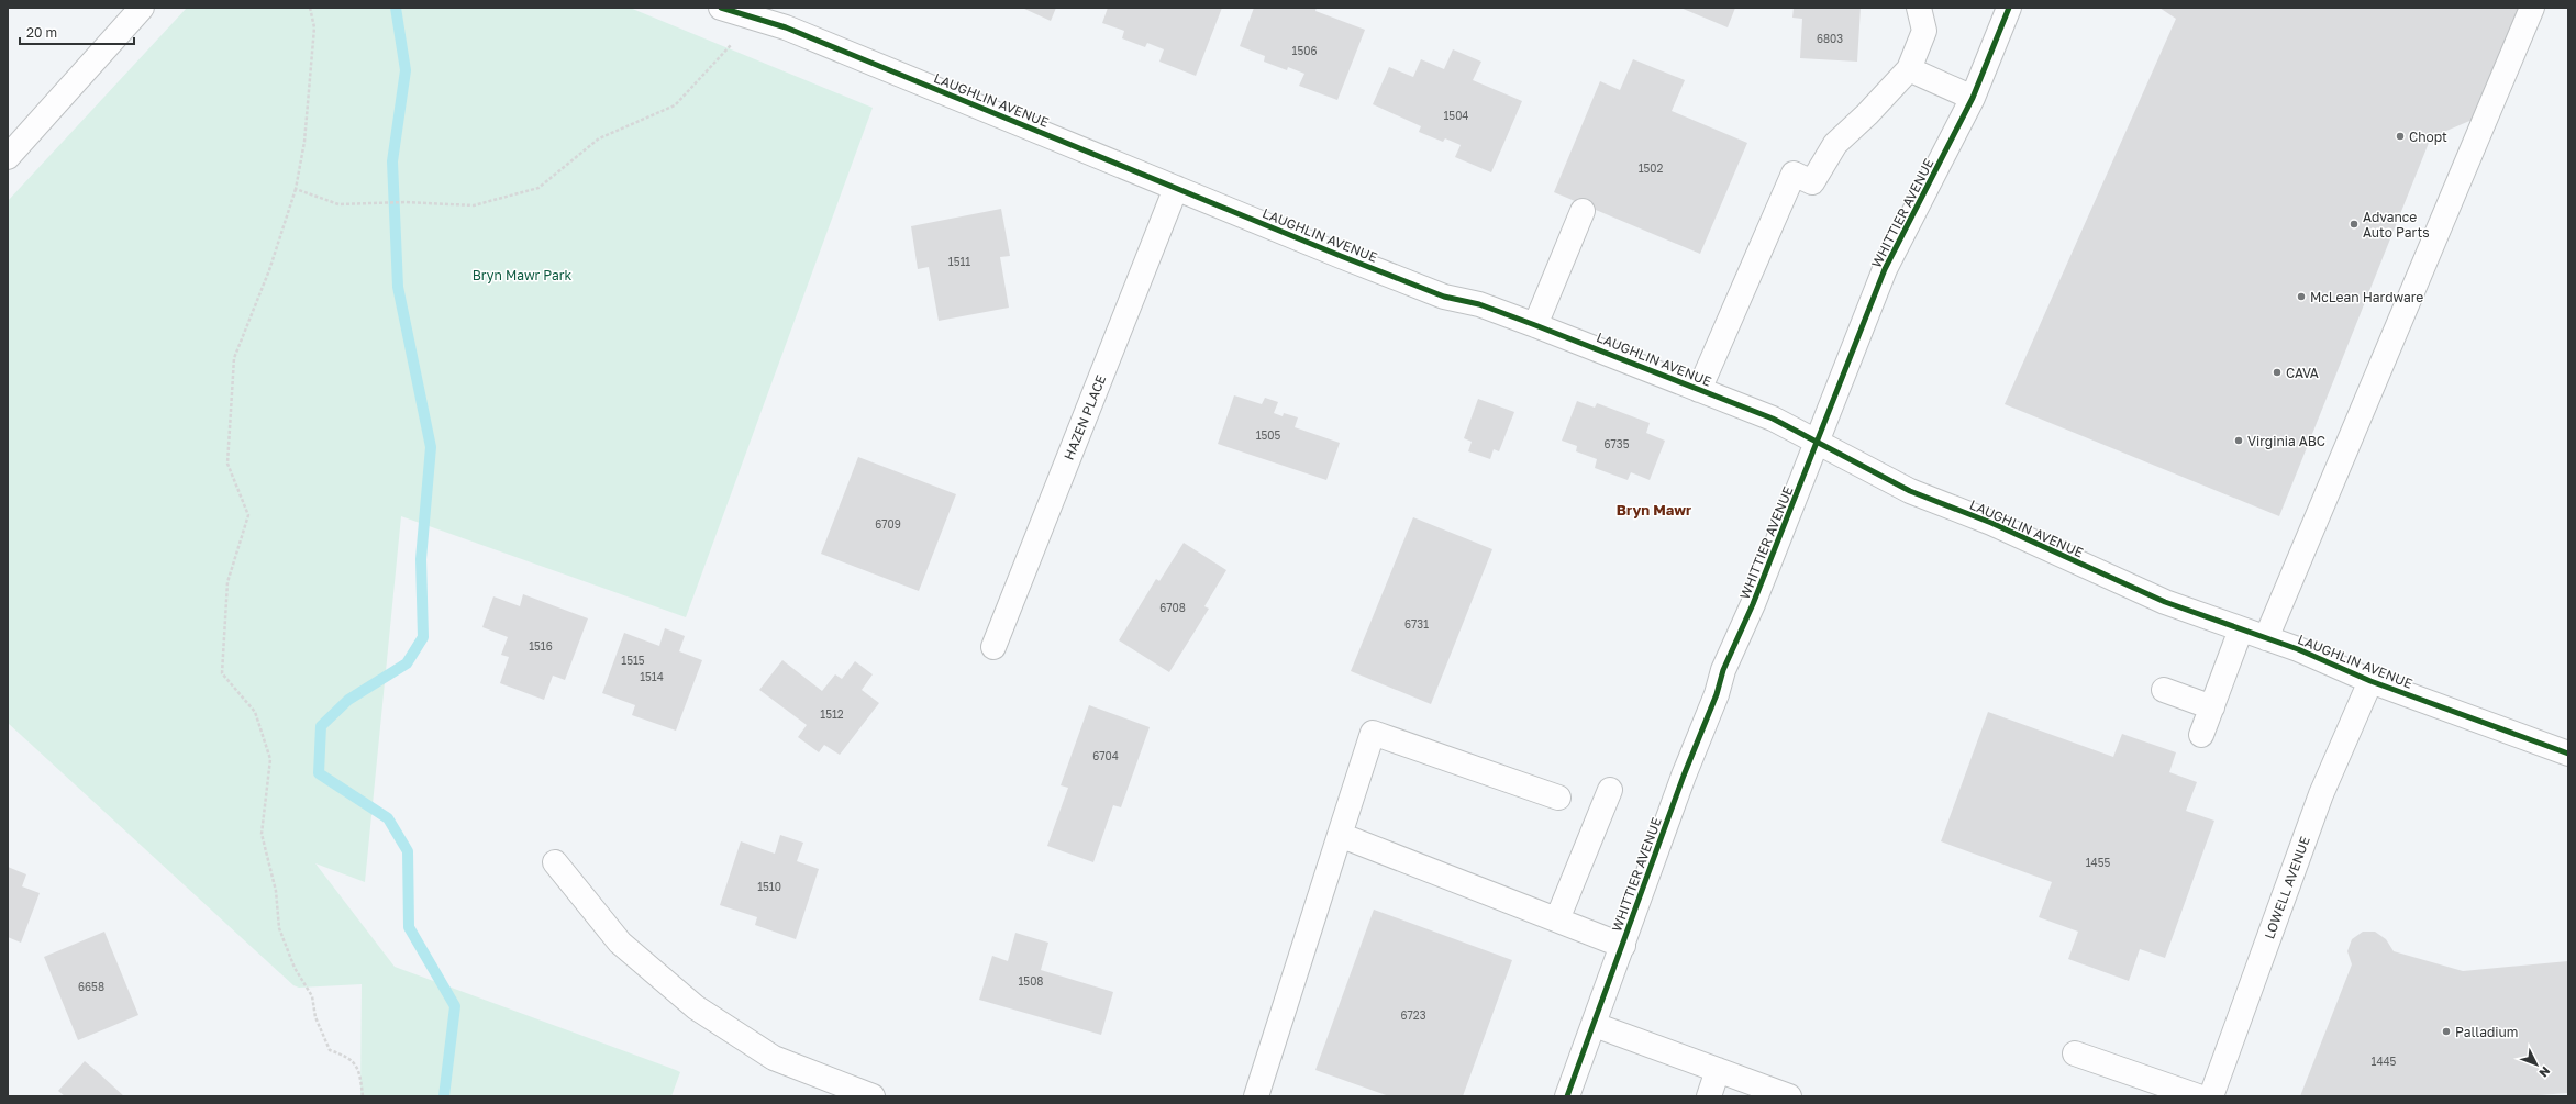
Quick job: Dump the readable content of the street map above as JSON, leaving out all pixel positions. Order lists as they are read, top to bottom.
{
  "streets": {
    "street": [
      "LAUGHLIN AVENUE",
      "WHITTIER AVENUE",
      "HAZEN PLACE",
      "LOWELL AVENUE"
    ]
  },
  "crossings": [
    ["LAUGHLIN AVENUE", "WHITTIER AVENUE"],
    ["LAUGHLIN AVENUE", "HAZEN PLACE"],
    ["LAUGHLIN AVENUE", "LOWELL AVENUE"]
  ],
  "districts": ["Bryn Mawr"],
  "parks": ["Bryn Mawr Park"],
  "places": [
    "Chopt",
    "Advance Auto Parts",
    "McLean Hardware",
    "CAVA",
    "Virginia ABC",
    "Palladium"
  ],
  "house_numbers": [
    "6803",
    "1506",
    "1504",
    "1502",
    "1511",
    "1505",
    "6735",
    "6709",
    "6708",
    "6731",
    "1516",
    "1515",
    "1514",
    "1512",
    "6704",
    "1455",
    "1510",
    "1508",
    "6658",
    "6723",
    "1445"
  ],
  "scale_bar": "20 m",
  "north": "bottom right"
}
